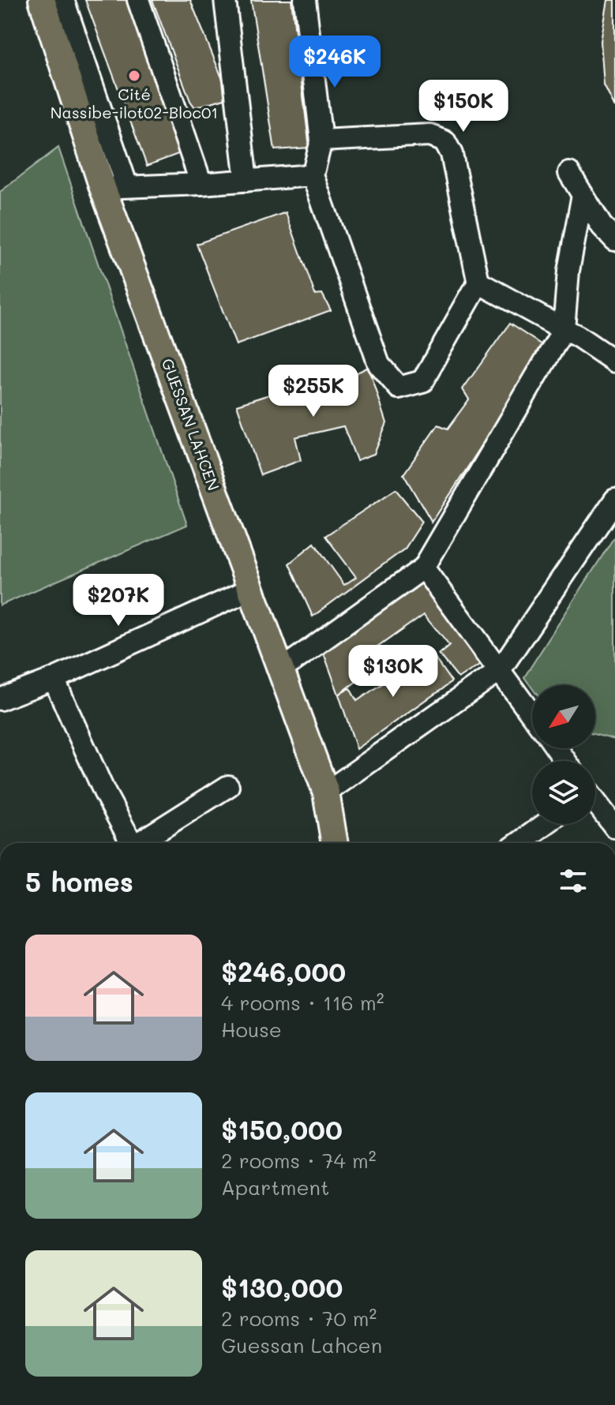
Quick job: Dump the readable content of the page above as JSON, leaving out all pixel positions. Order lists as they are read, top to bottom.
{
  "streets": {
    "main road": ["GUESSAN LAHCEN"]
  },
  "places": ["Cité Nassibe-ilot02-Bloc01"],
  "north": "bottom left",
  "page": {
    "price": [
      "$246K",
      "$150K",
      "$255K",
      "$207K",
      "$130K"
    ],
    "heading": "5 homes",
    "list": [
      {
        "name": "$246,000",
        "note": "4 rooms · 116 m² · House"
      },
      {
        "name": "$150,000",
        "note": "2 rooms · 74 m² · Apartment"
      },
      {
        "name": "$130,000",
        "note": "2 rooms · 70 m² · Guessan Lahcen"
      }
    ]
  }
}
